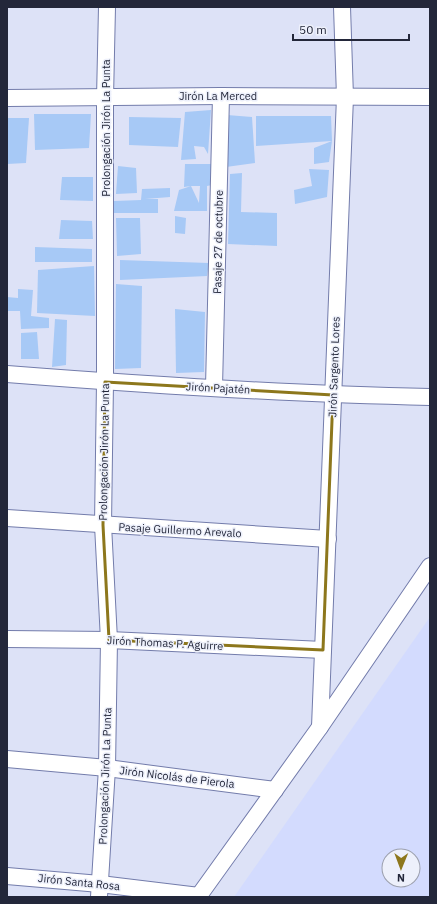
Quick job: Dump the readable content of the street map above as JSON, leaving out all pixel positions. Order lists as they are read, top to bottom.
{
  "streets": {
    "street": [
      "Jirón La Merced",
      "Prolongación Jirón La Punta",
      "Pasaje 27 de octubre",
      "Jirón Sargento Lores",
      "Jirón Pajatén",
      "Pasaje Guillermo Arevalo",
      "Jirón Thomas P. Aguirre",
      "Jirón Nicolás de Pierola",
      "Jirón Santa Rosa"
    ]
  },
  "crossings": [
    ["Jirón La Merced", "Prolongación Jirón La Punta"],
    ["Jirón La Merced", "Pasaje 27 de octubre"],
    ["Jirón La Merced", "Jirón Sargento Lores"],
    ["Prolongación Jirón La Punta", "Jirón Pajatén"],
    ["Prolongación Jirón La Punta", "Pasaje Guillermo Arevalo"],
    ["Prolongación Jirón La Punta", "Jirón Thomas P. Aguirre"],
    ["Prolongación Jirón La Punta", "Jirón Nicolás de Pierola"],
    ["Prolongación Jirón La Punta", "Jirón Santa Rosa"],
    ["Pasaje 27 de octubre", "Jirón Pajatén"],
    ["Jirón Sargento Lores", "Jirón Pajatén"],
    ["Jirón Sargento Lores", "Pasaje Guillermo Arevalo"],
    ["Jirón Sargento Lores", "Jirón Thomas P. Aguirre"]
  ],
  "scale_bar": "50 m",
  "north": "bottom"
}
